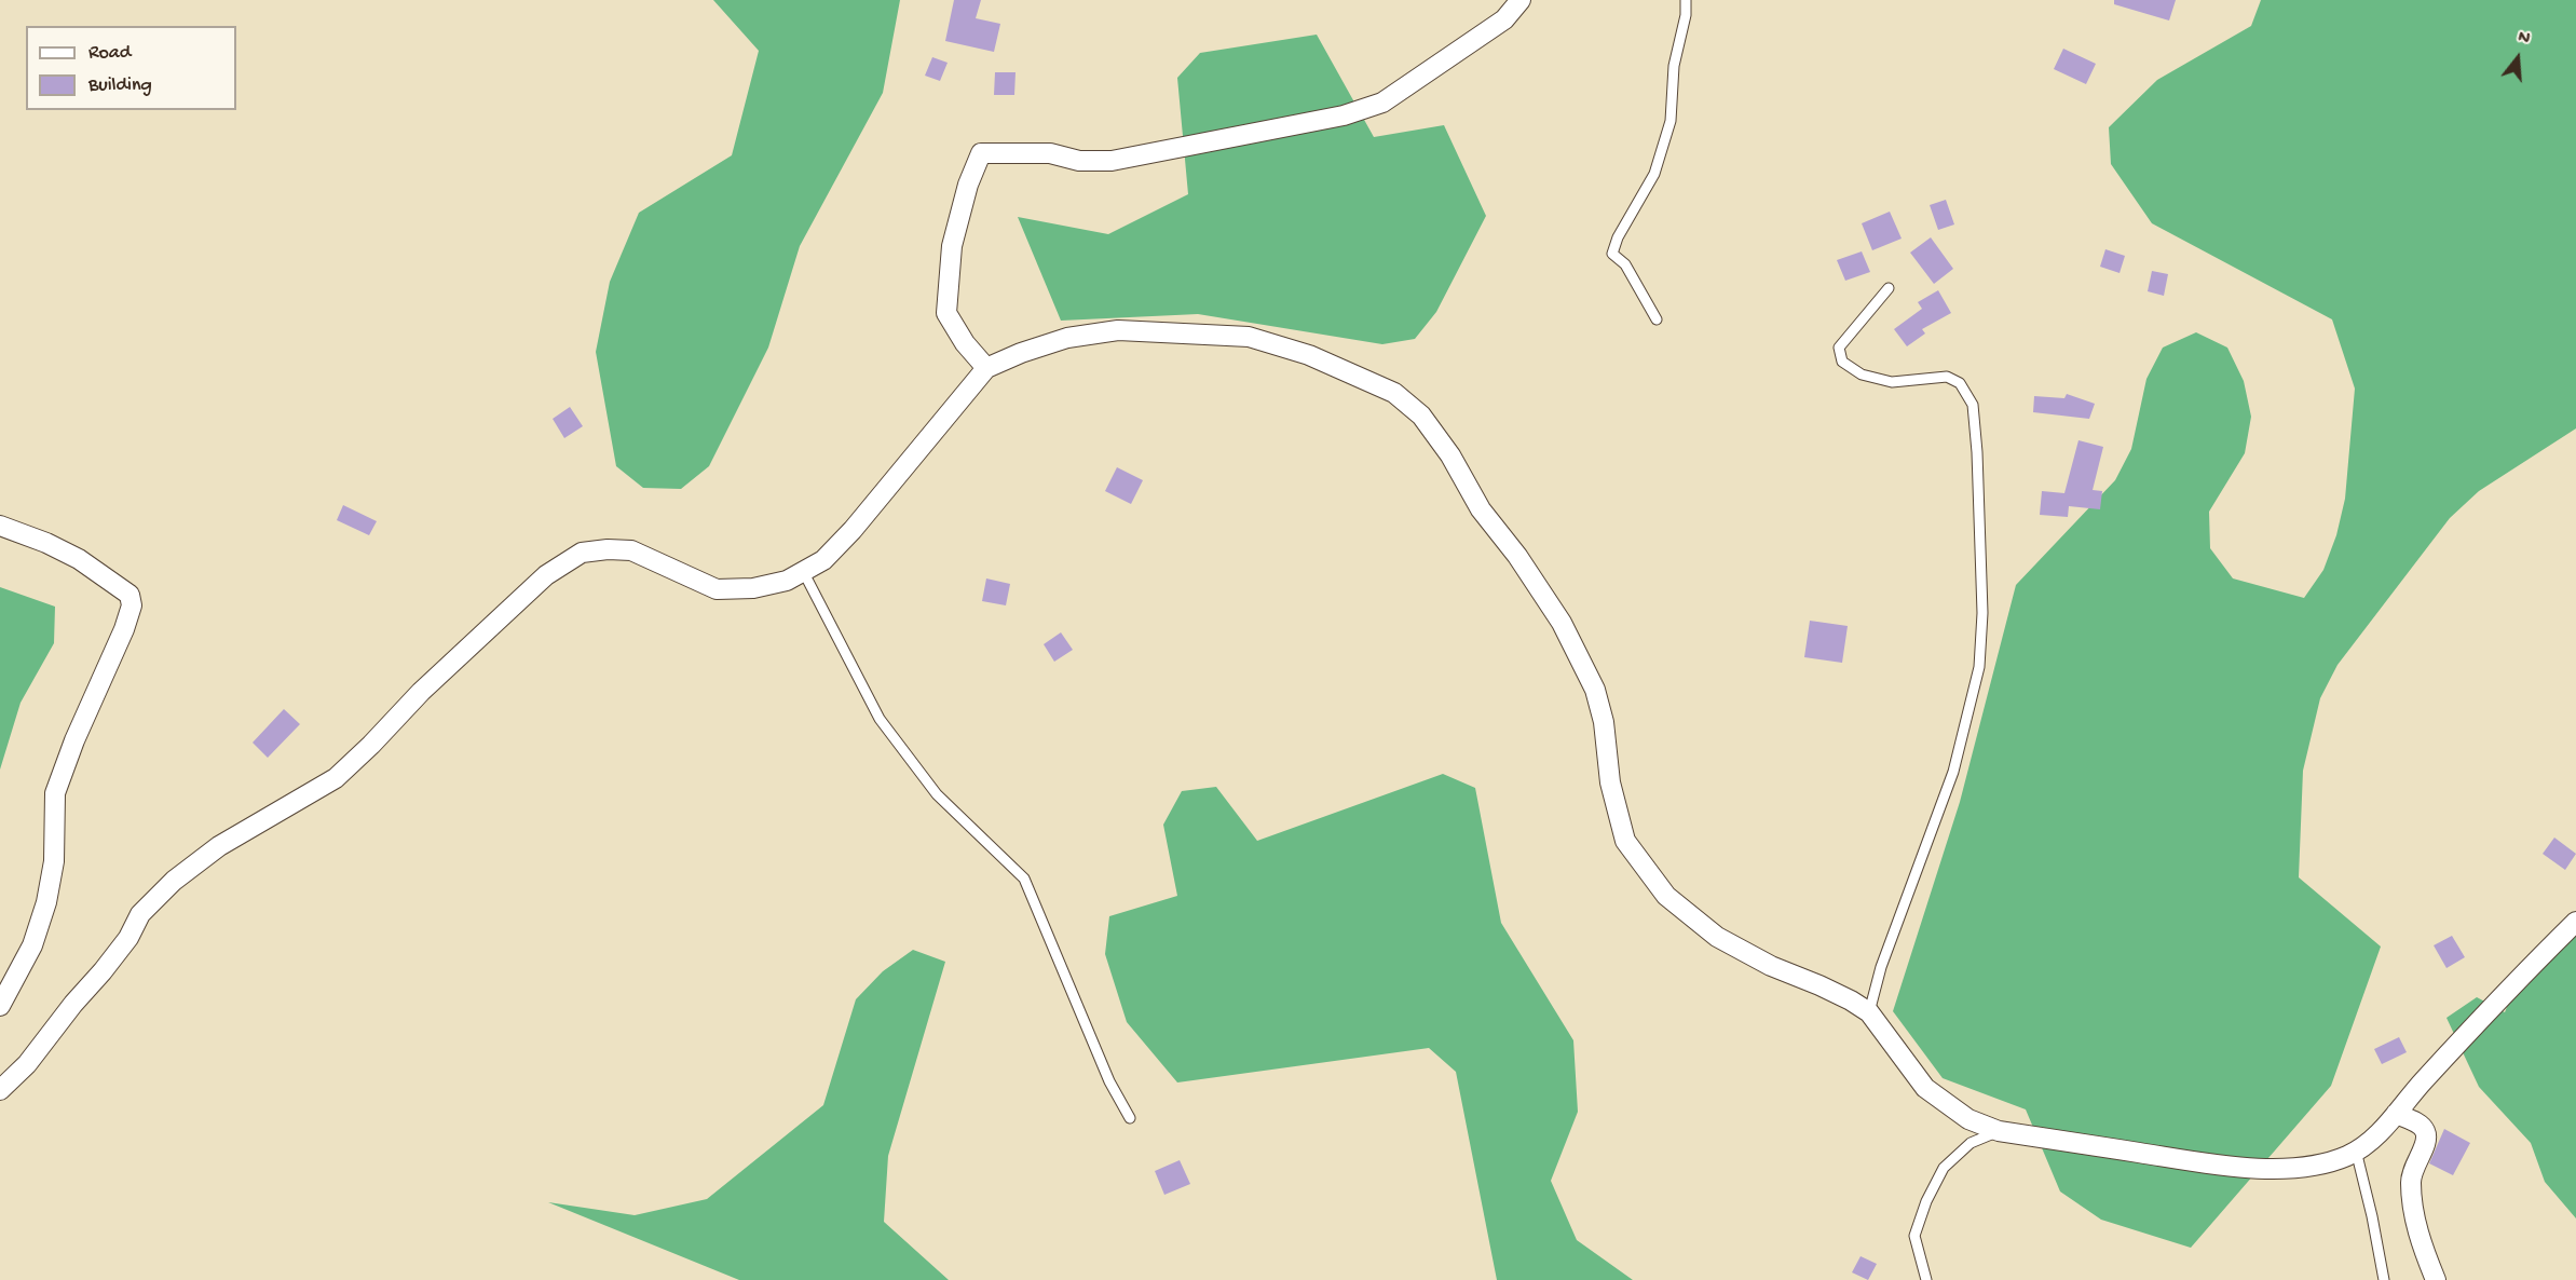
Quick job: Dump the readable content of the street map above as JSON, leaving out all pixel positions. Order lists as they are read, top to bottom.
{
  "legend": ["Road", "Building"],
  "north": "top"
}
